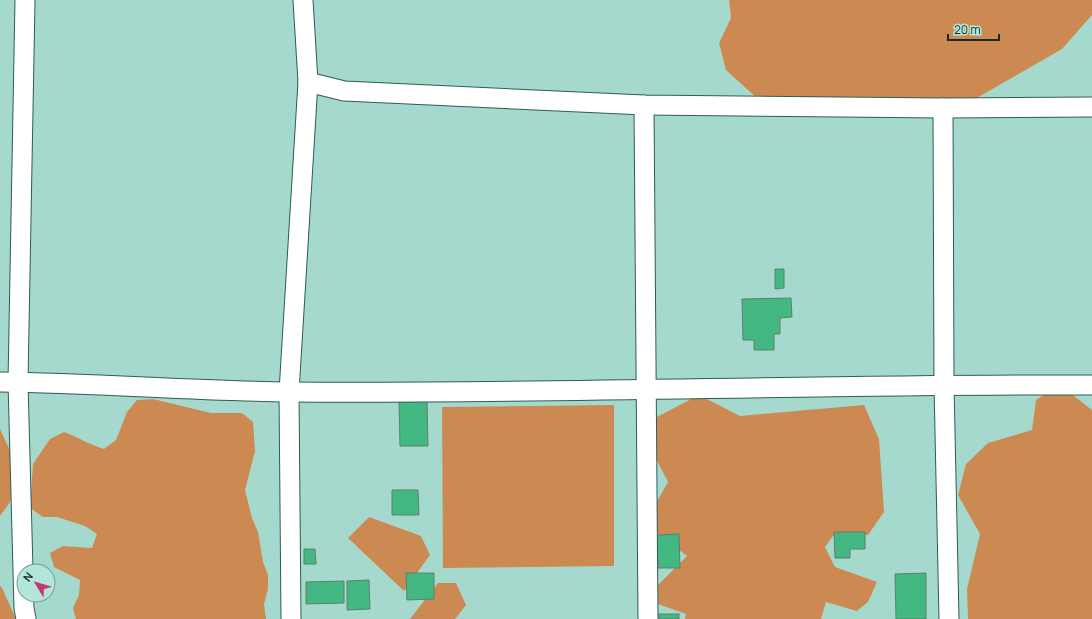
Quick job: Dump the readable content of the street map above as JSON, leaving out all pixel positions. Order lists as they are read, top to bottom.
{
  "scale_bar": "20 m",
  "north": "top left"
}
